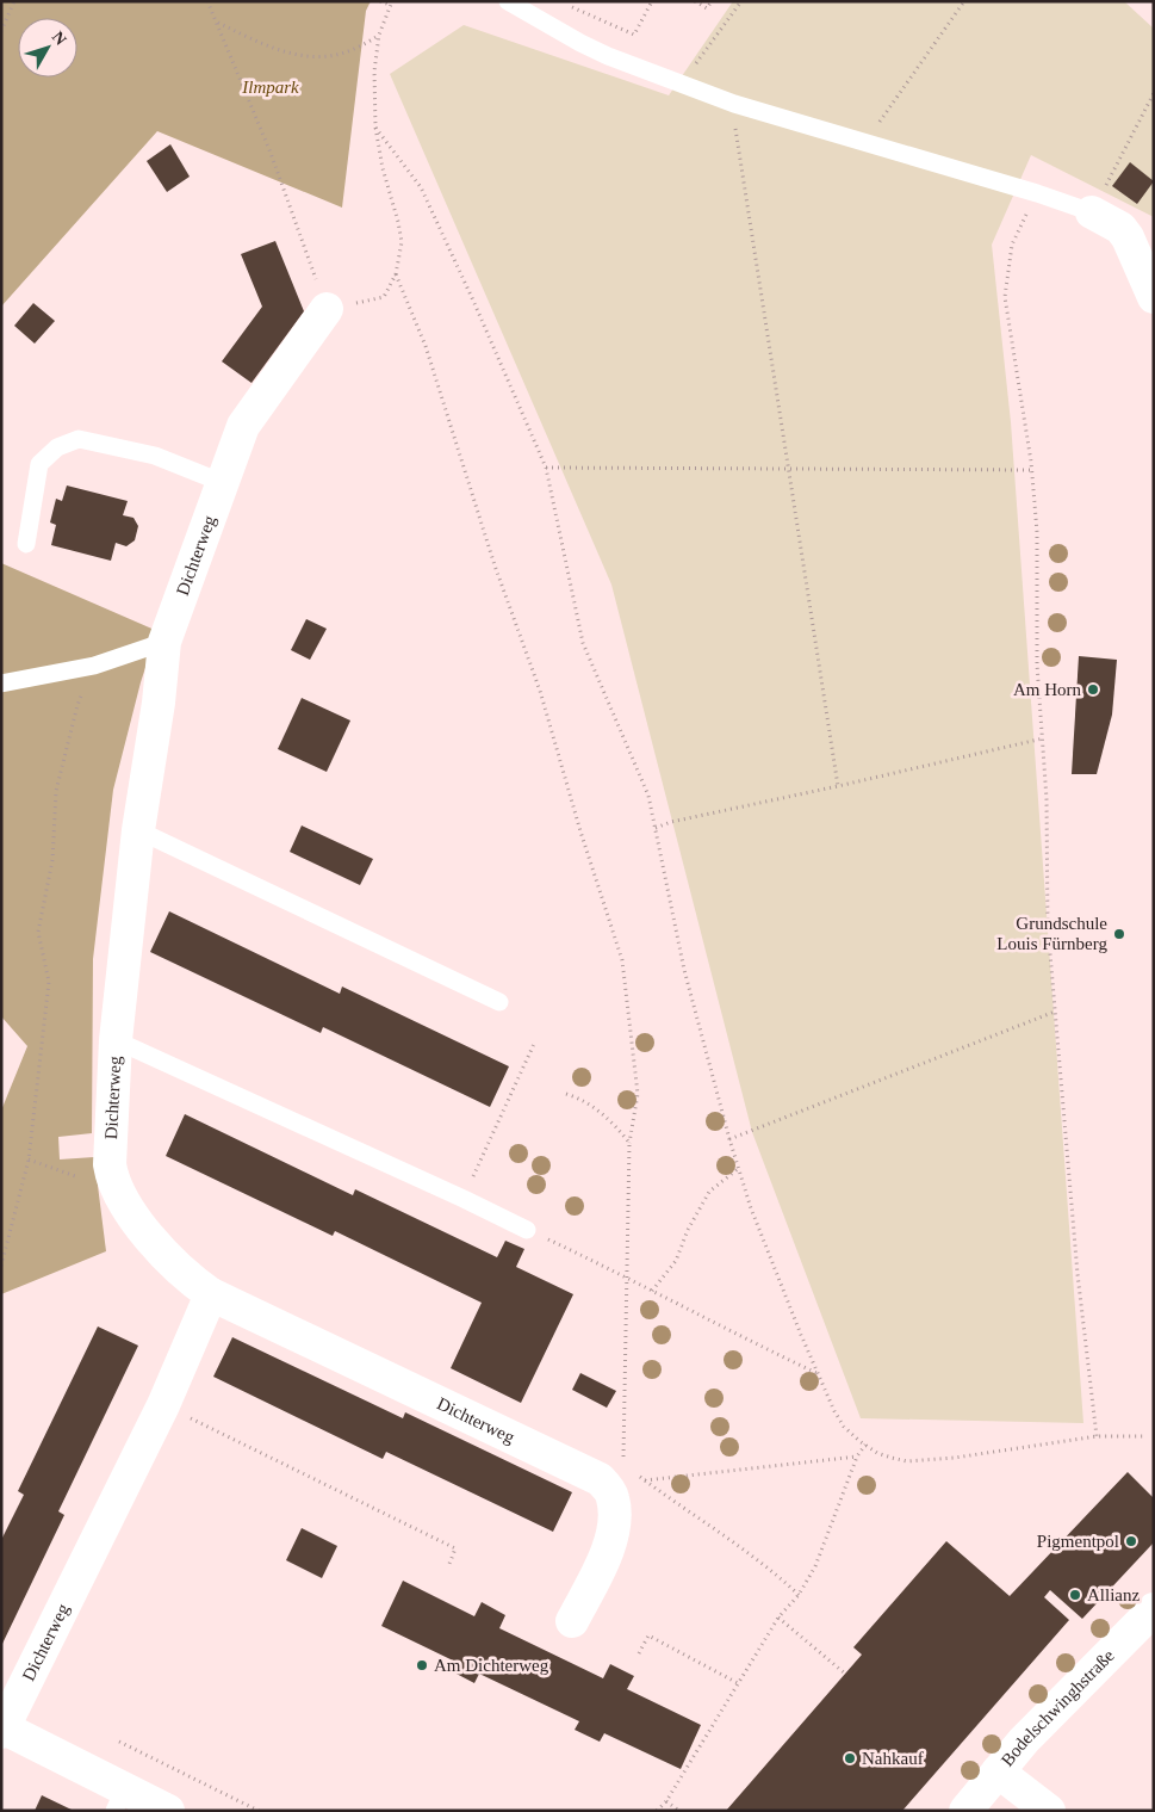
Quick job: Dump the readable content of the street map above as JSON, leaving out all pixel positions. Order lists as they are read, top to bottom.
{
  "streets": {
    "street": ["Dichterweg", "Bodelschwinghstraße"]
  },
  "parks": ["Ilmpark"],
  "places": [
    "Am Horn",
    "Grundschule Louis Fürnberg",
    "Pigmentpol",
    "Allianz",
    "Am Dichterweg",
    "Nahkauf"
  ],
  "north": "top right"
}
